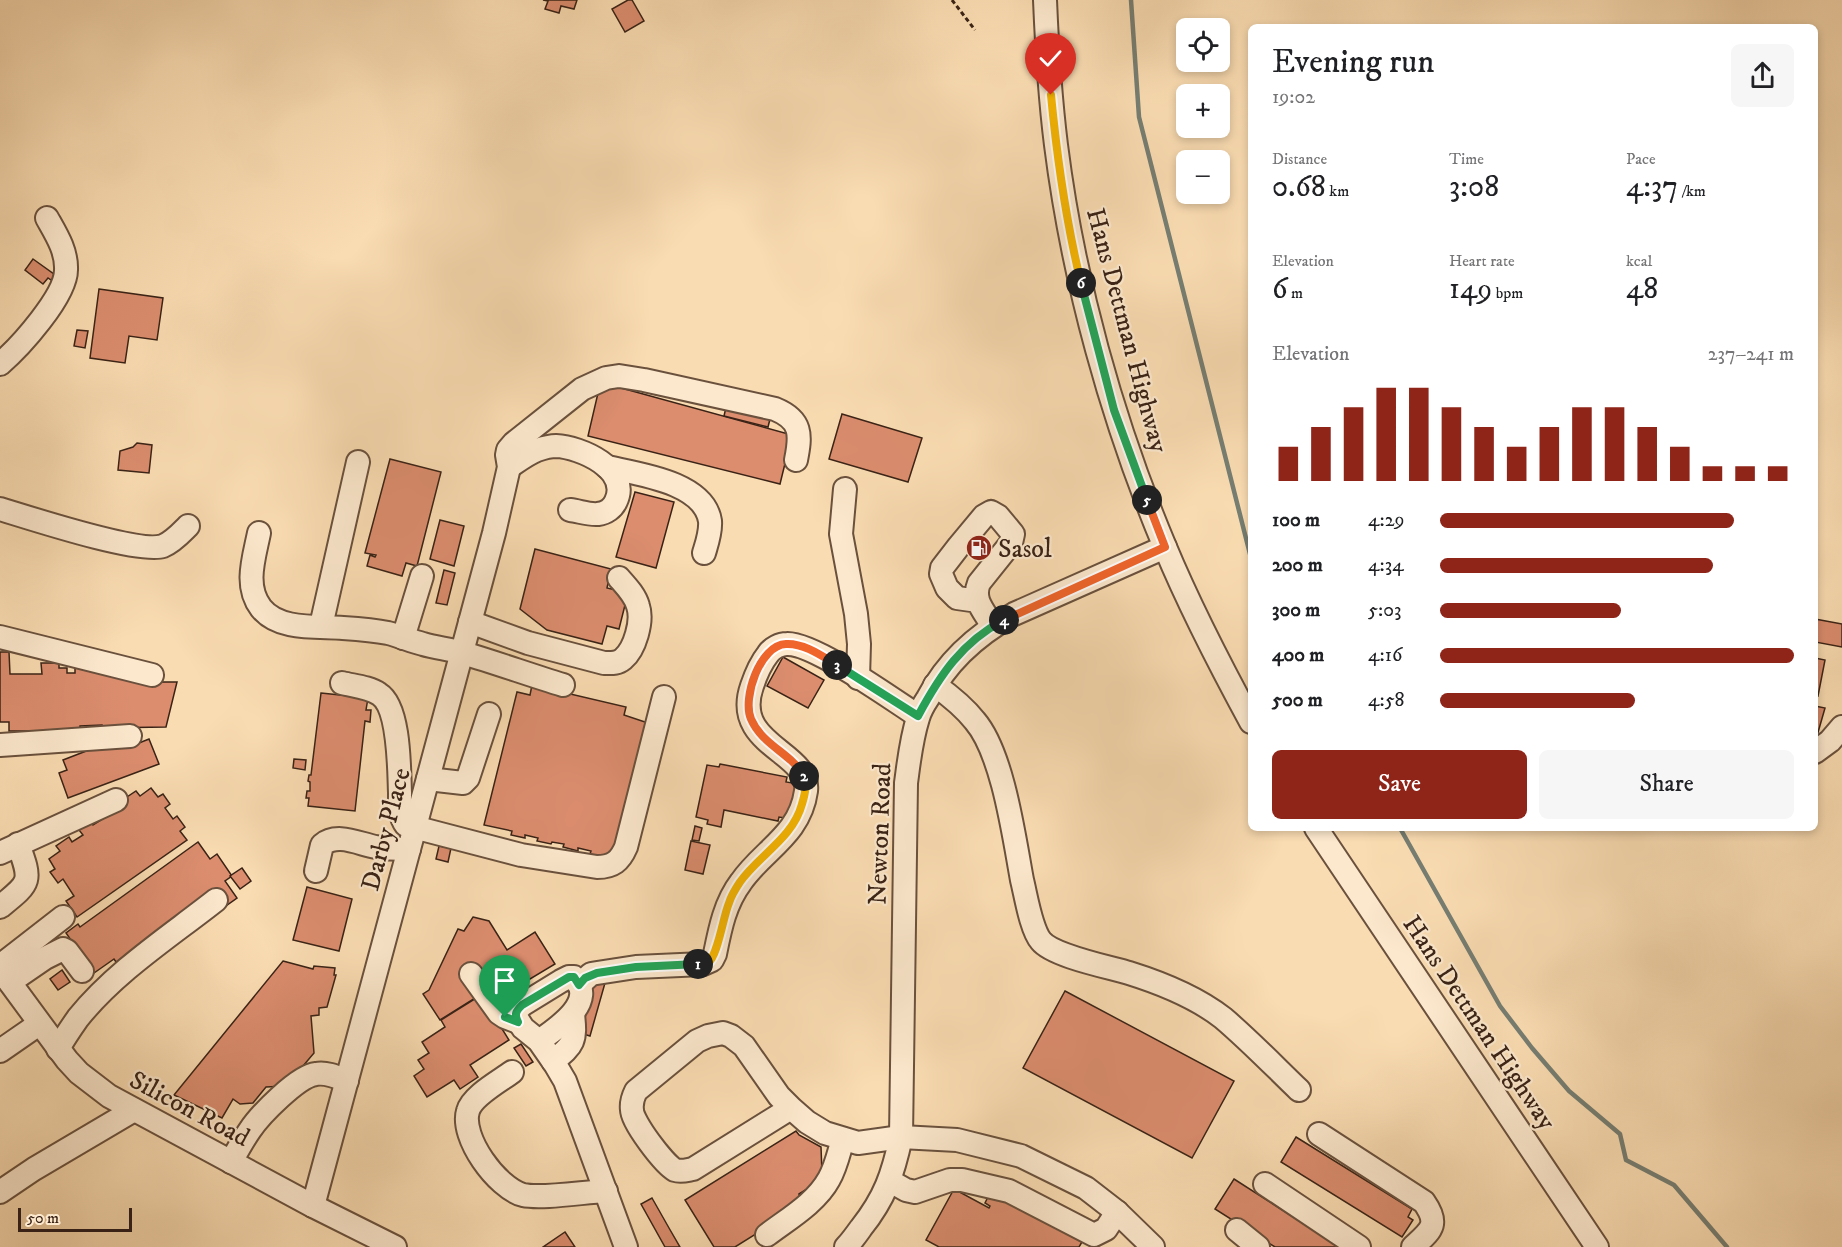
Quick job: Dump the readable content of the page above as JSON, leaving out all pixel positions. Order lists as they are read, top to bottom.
{
  "streets": {
    "street": [
      "Hans Dettman Highway",
      "Darby Place",
      "Newton Road",
      "Silicon Road"
    ]
  },
  "crossings": [
    ["Hans Dettman Highway", "Newton Road"],
    ["Darby Place", "Silicon Road"]
  ],
  "places": {
    "fuel station": ["Sasol"]
  },
  "scale_bar": "50 m",
  "page": {
    "map_buttons": ["+", "−"],
    "heading": ["Evening run", "19:02"],
    "stats": [
      ["Distance", "0.68 km"],
      ["Time", "3:08"],
      ["Pace", "4:37 /km"],
      ["Elevation", "6 m"],
      ["Heart rate", "149 bpm"],
      ["kcal", "48"]
    ],
    "pins": [
      "6",
      "5",
      "4",
      "3",
      "2",
      "1"
    ],
    "chart": ["Elevation", "237–241 m"],
    "list": [
      {
        "name": "100 m",
        "note": "4:29"
      },
      {
        "name": "200 m",
        "note": "4:34"
      },
      {
        "name": "300 m",
        "note": "5:03"
      },
      {
        "name": "400 m",
        "note": "4:16"
      },
      {
        "name": "500 m",
        "note": "4:58"
      }
    ],
    "buttons": ["Save", "Share"],
    "scale": "50 m"
  }
}
